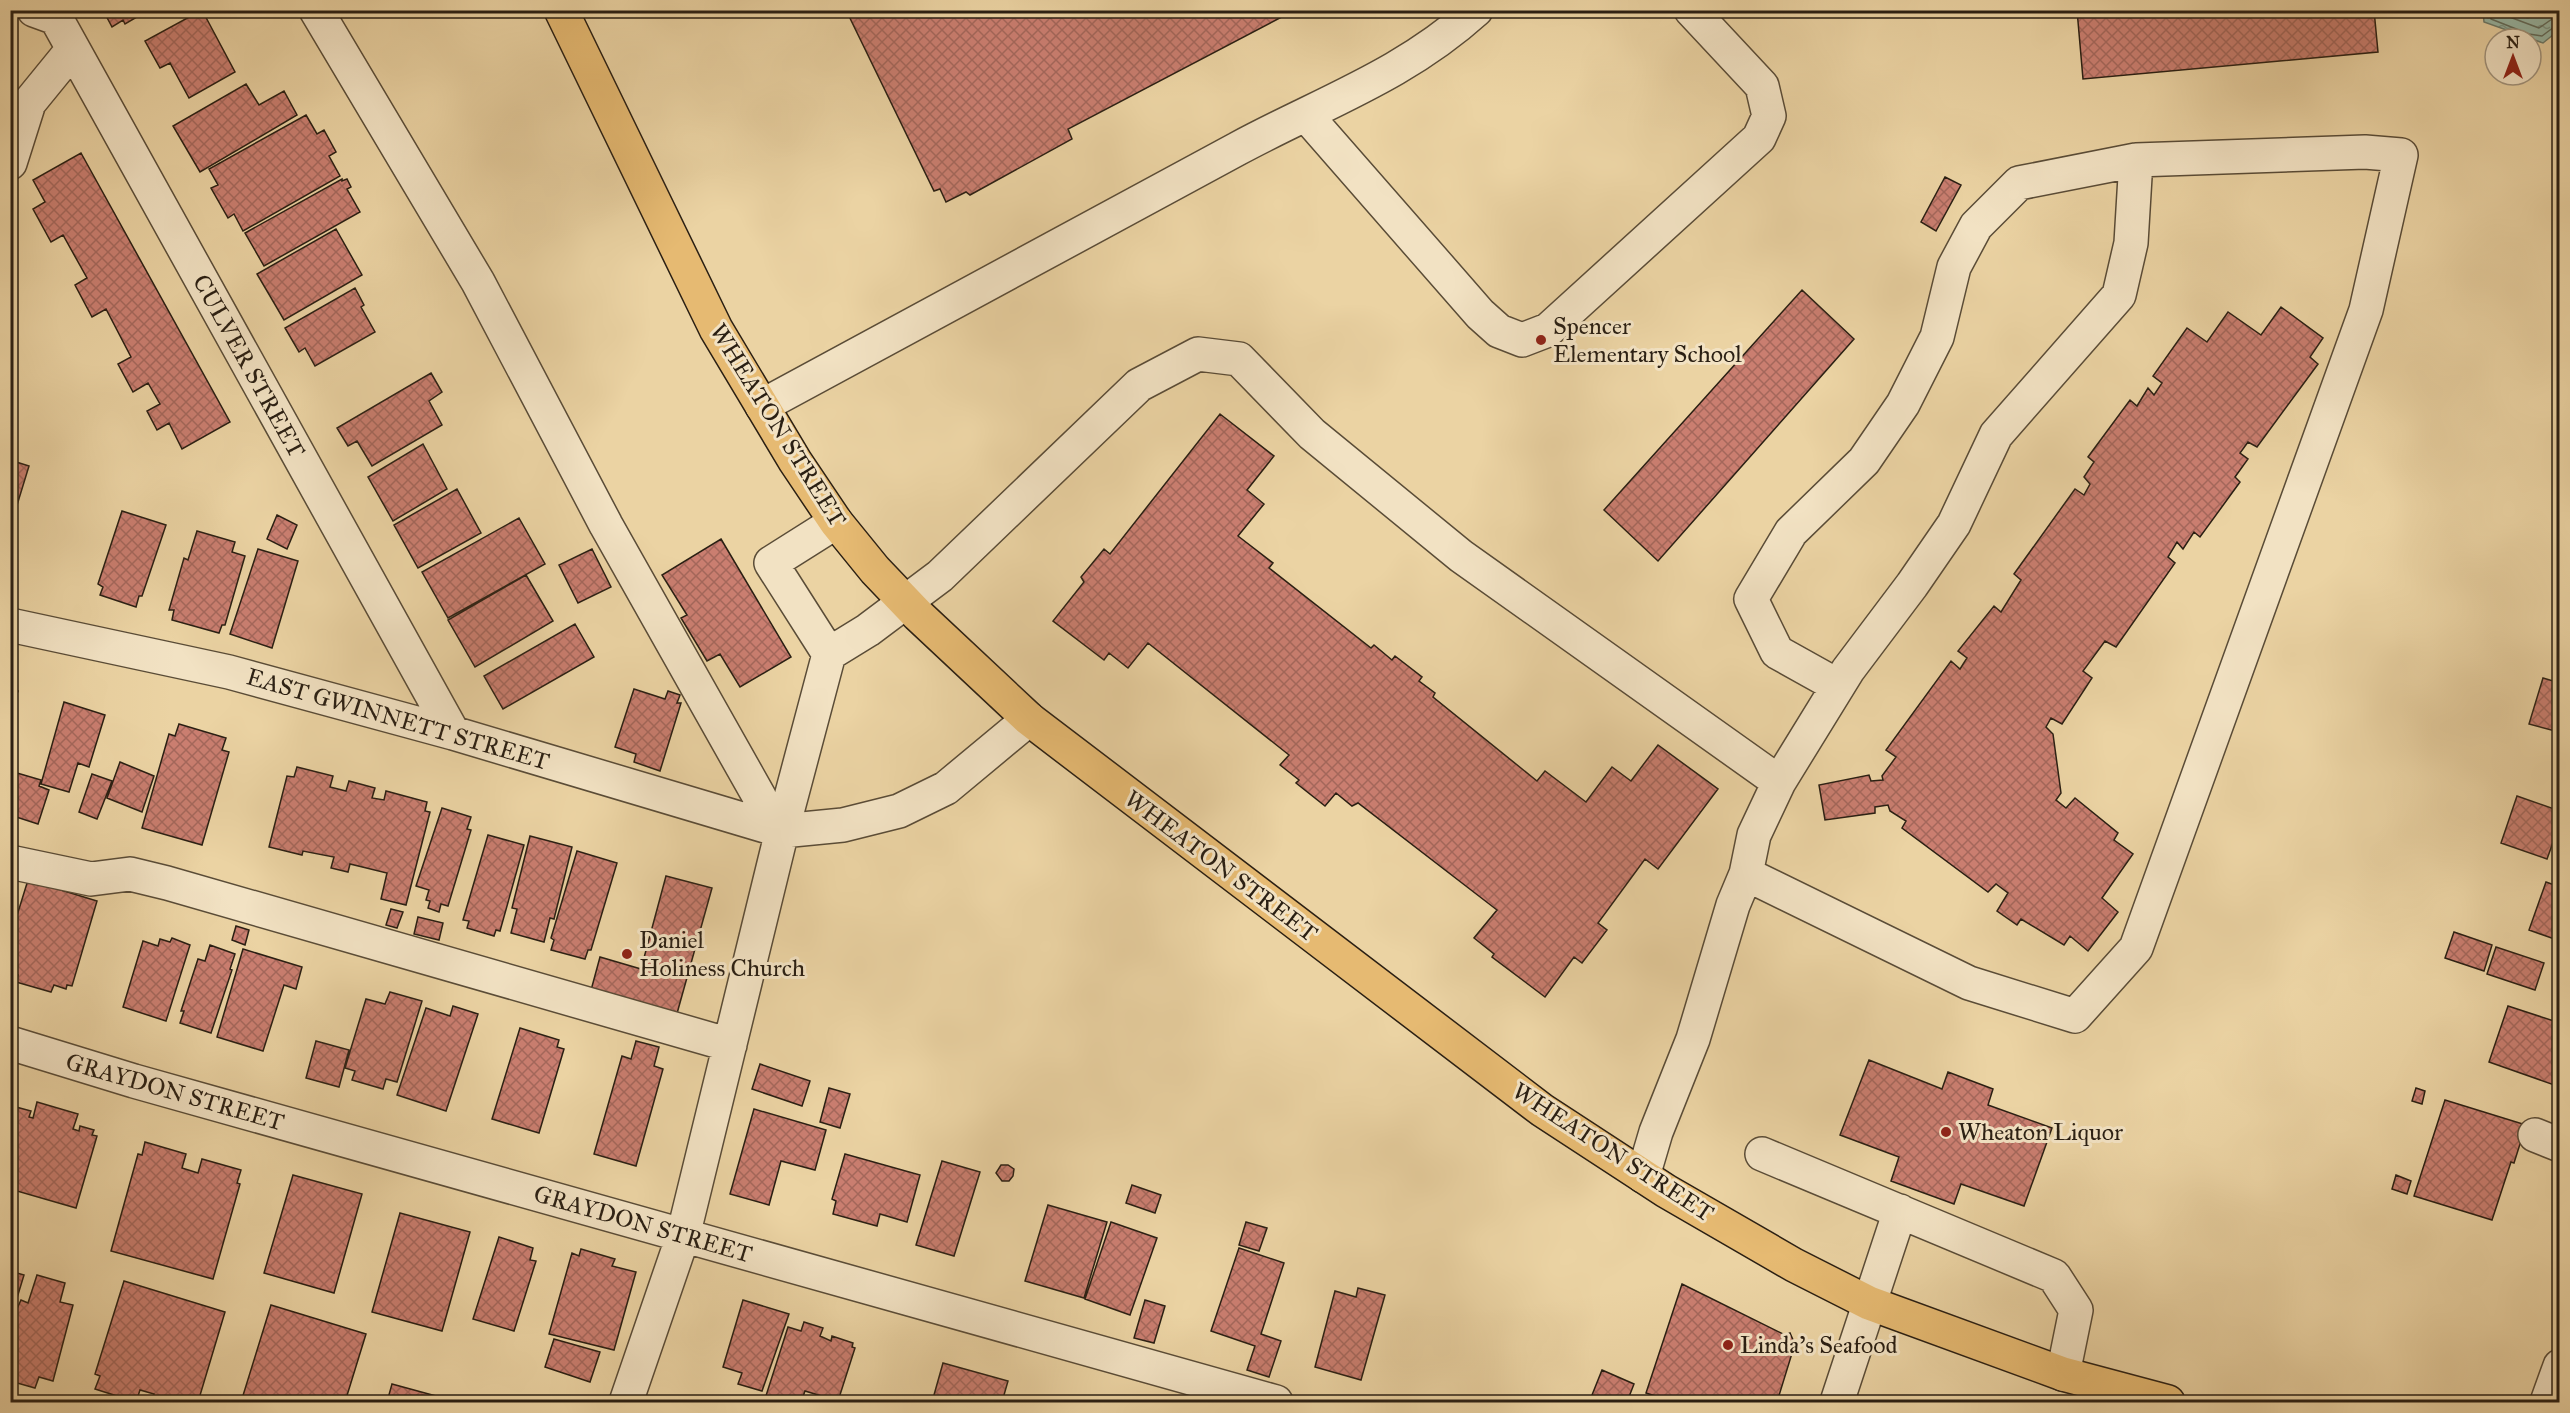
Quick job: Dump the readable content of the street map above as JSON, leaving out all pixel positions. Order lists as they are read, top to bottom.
{
  "streets": {
    "main road": ["WHEATON STREET"],
    "street": ["CULVER STREET", "EAST GWINNETT STREET", "GRAYDON STREET"]
  },
  "crossings": [
    ["CULVER STREET", "EAST GWINNETT STREET"]
  ],
  "places": [
    "Spencer Elementary School",
    "Daniel Holiness Church",
    "Wheaton Liquor",
    "Linda's Seafood"
  ],
  "north": "top"
}
